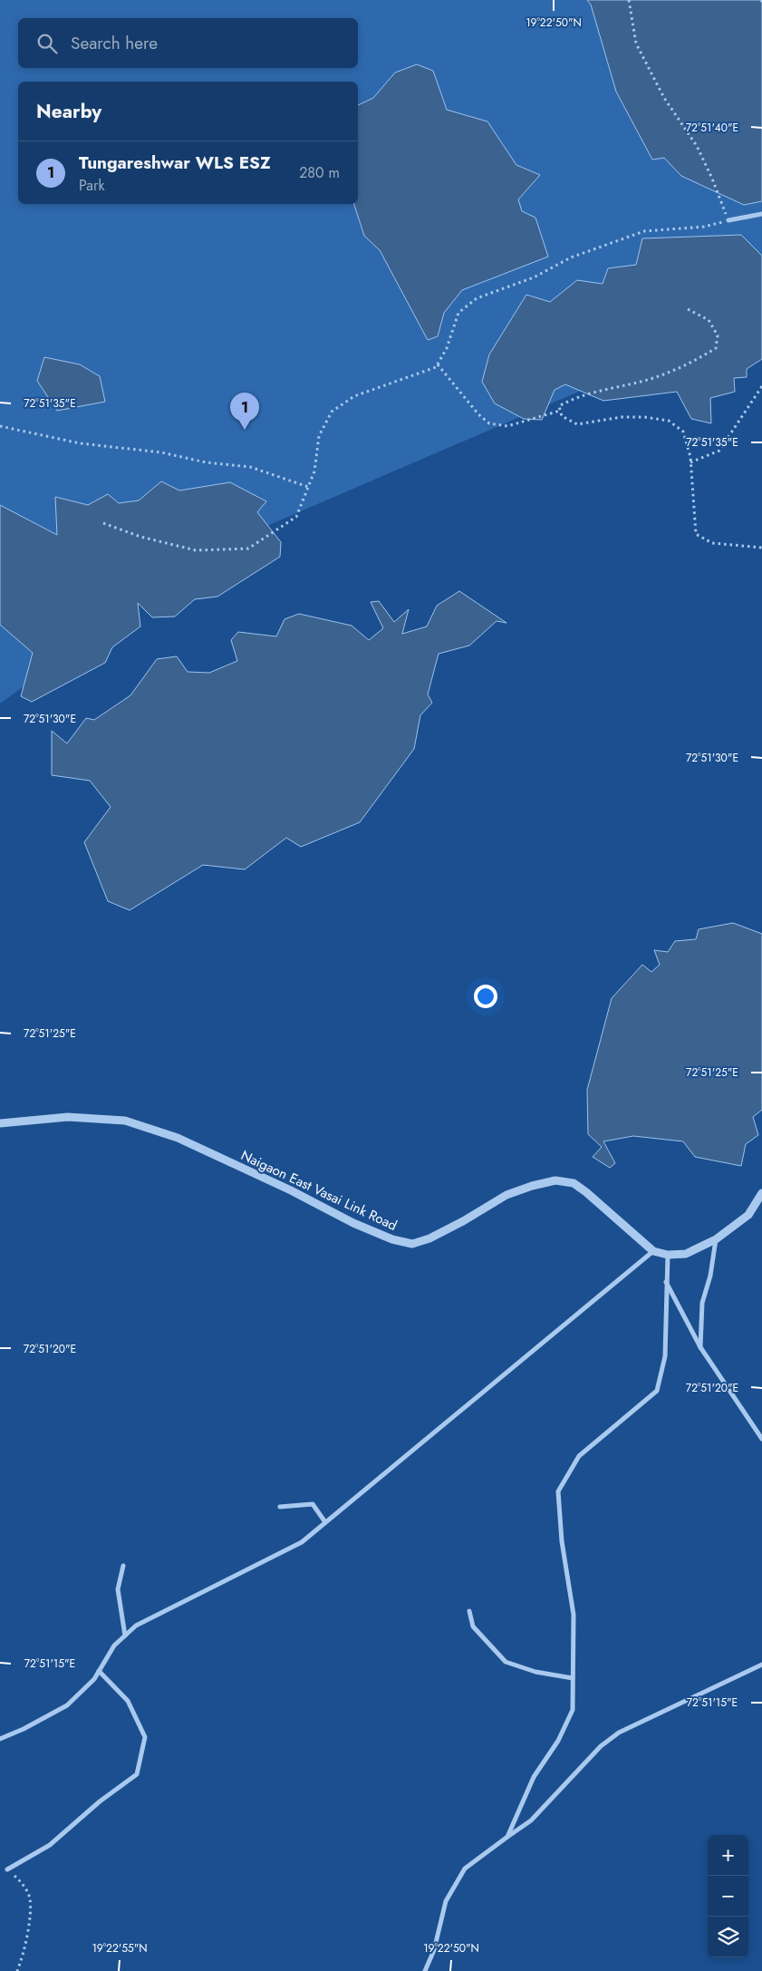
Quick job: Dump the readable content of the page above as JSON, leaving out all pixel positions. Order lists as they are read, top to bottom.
{
  "streets": {
    "street": ["Naigaon East Vasai Link Road"]
  },
  "page": {
    "search": "Search here",
    "heading": "Nearby",
    "list": [
      {
        "mark": "1",
        "name": "Tungareshwar WLS ESZ",
        "note": "Park",
        "value": "280 m"
      }
    ],
    "pins": "1",
    "map_buttons": ["+", "−"]
  },
  "coordinates": [
    "19°22'50\"N",
    "72°51'40\"E",
    "72°51'35\"E",
    "72°51'30\"E",
    "72°51'25\"E",
    "72°51'20\"E",
    "72°51'15\"E",
    "19°22'55\"N"
  ]
}
